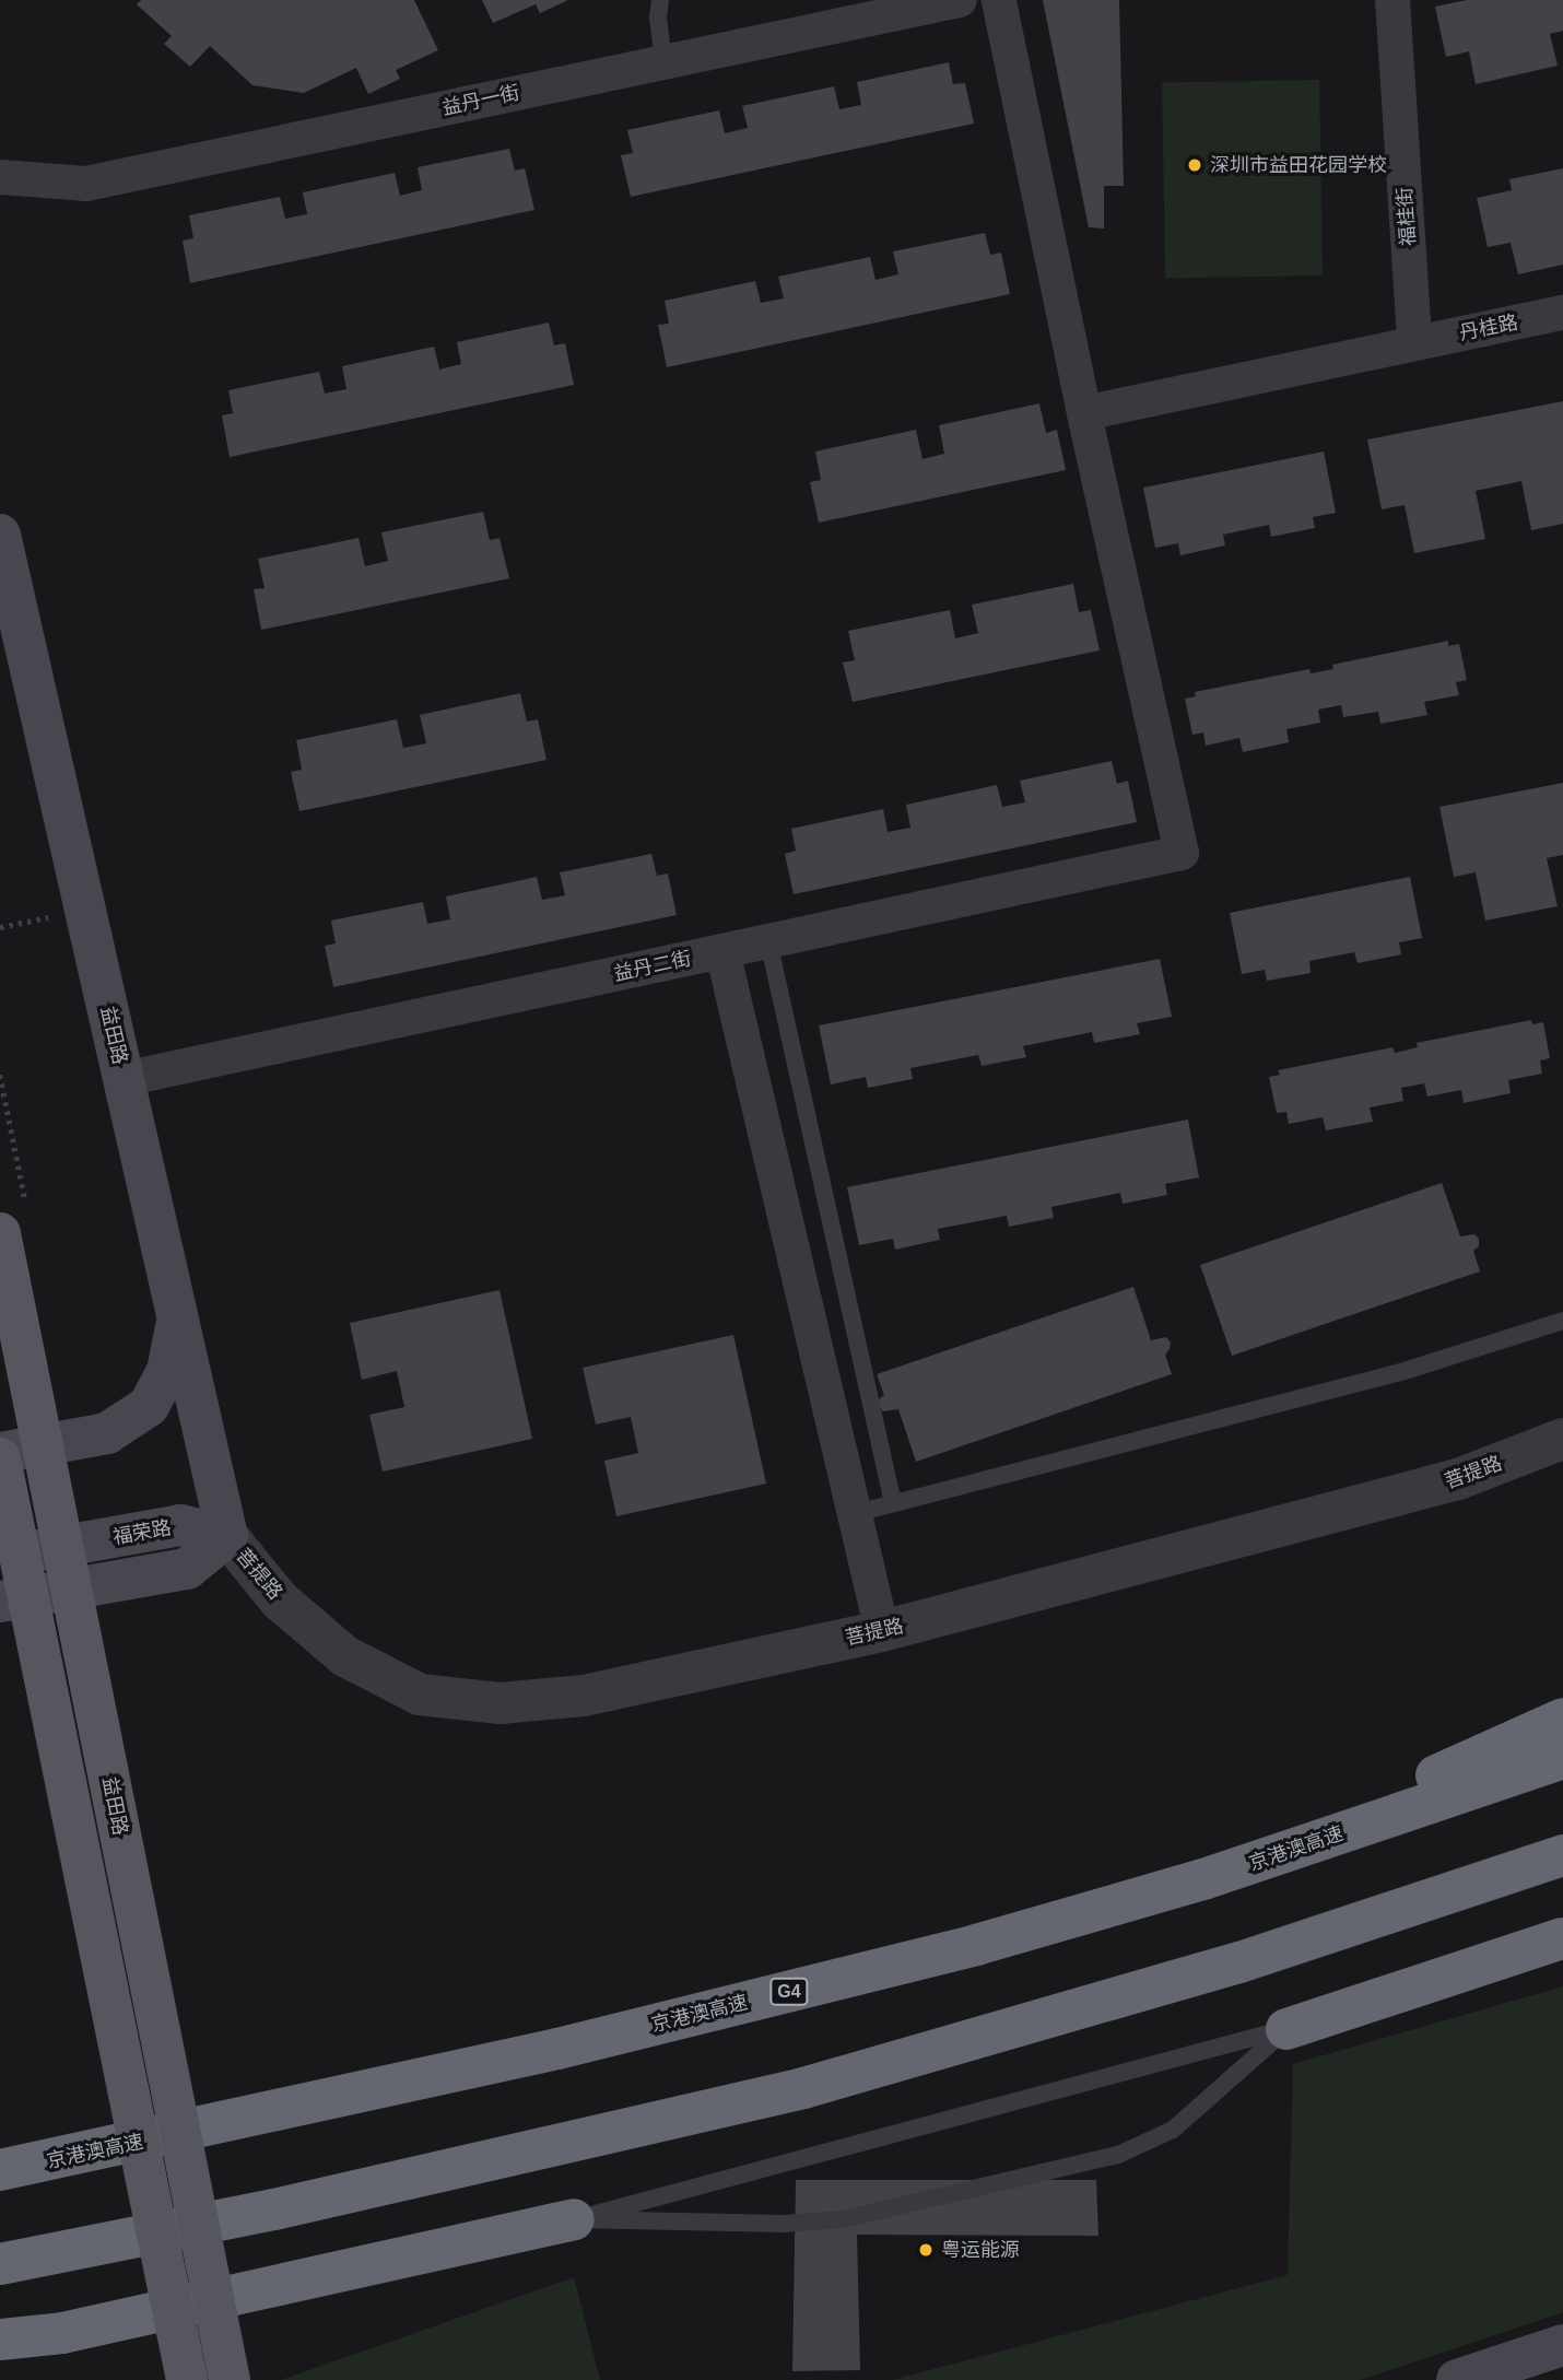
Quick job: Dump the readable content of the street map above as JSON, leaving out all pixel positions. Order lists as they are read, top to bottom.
{
  "streets": {
    "highway": ["京港澳高速", "G4"],
    "main road": ["益田路", "福荣路"],
    "street": [
      "益丹一街",
      "福桂街",
      "丹桂路",
      "益丹二街",
      "菩提路"
    ]
  },
  "crossings": [
    ["福桂街", "丹桂路"],
    ["丹桂路", "益丹二街"],
    ["益丹二街", "益田路"],
    ["益田路", "菩提路"],
    ["益田路", "福荣路"],
    ["菩提路", "福荣路"]
  ],
  "places": ["深圳市益田花园学校", "粤运能源"]
}
